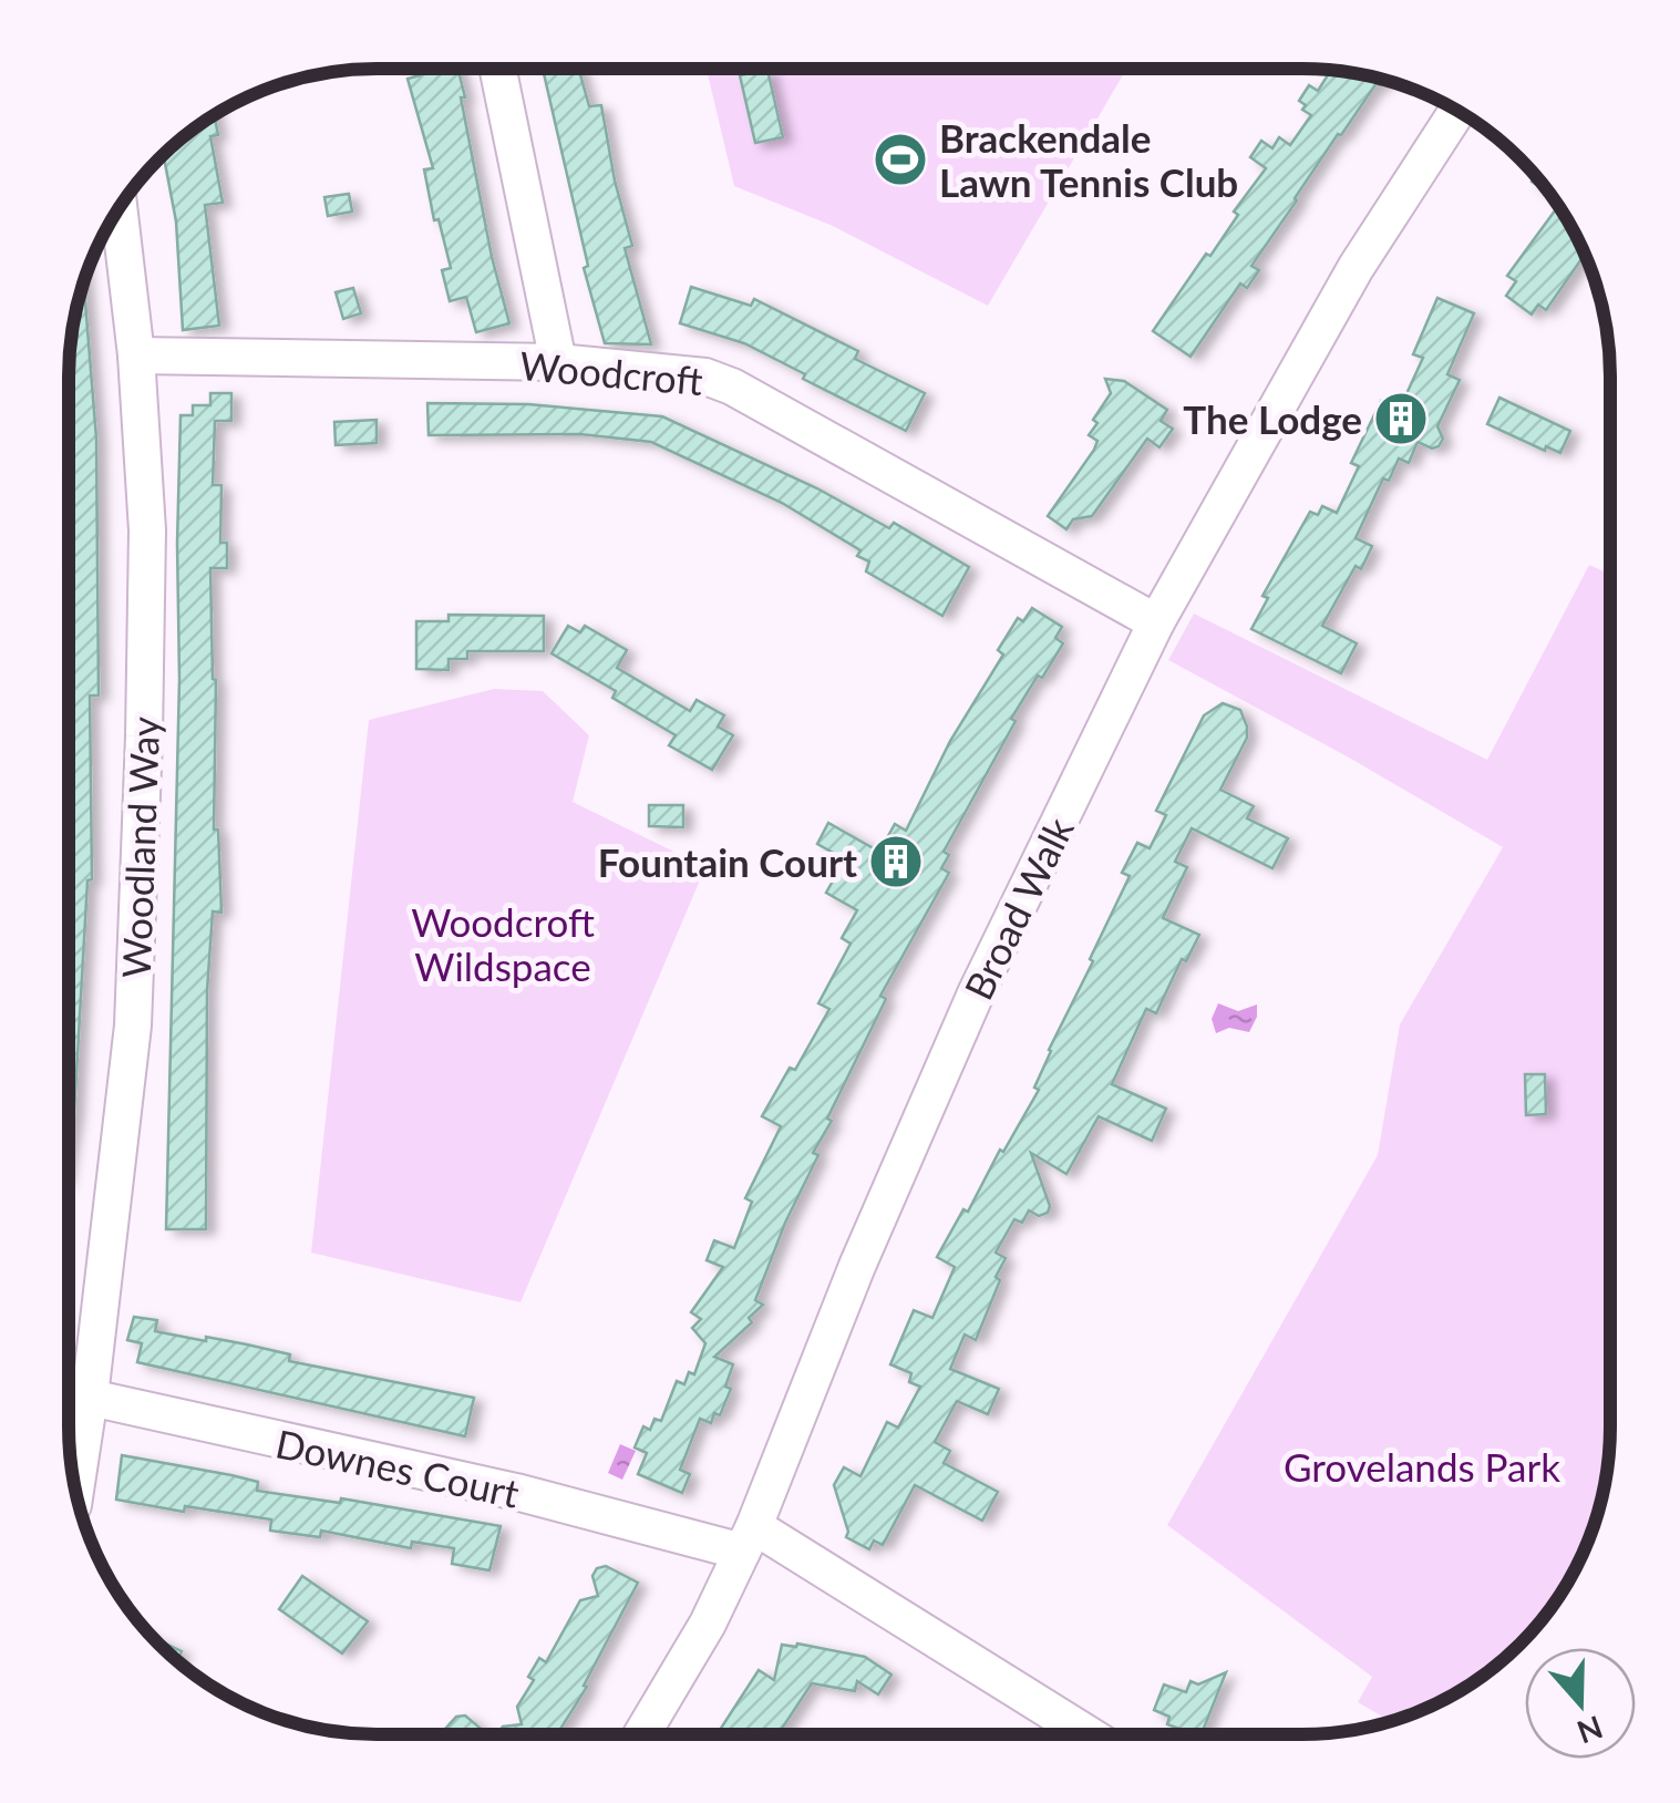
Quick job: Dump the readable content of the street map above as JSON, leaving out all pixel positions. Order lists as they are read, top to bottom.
{
  "streets": {
    "street": [
      "Woodcroft",
      "Woodland Way",
      "Broad Walk",
      "Downes Court"
    ]
  },
  "crossings": [
    ["Woodcroft", "Woodland Way"],
    ["Woodcroft", "Broad Walk"],
    ["Woodland Way", "Downes Court"],
    ["Broad Walk", "Downes Court"]
  ],
  "parks": ["Woodcroft Wildspace", "Grovelands Park"],
  "places": {
    "sports": ["Brackendale Lawn Tennis Club"],
    "building": ["The Lodge", "Fountain Court"]
  },
  "north": "bottom"
}
